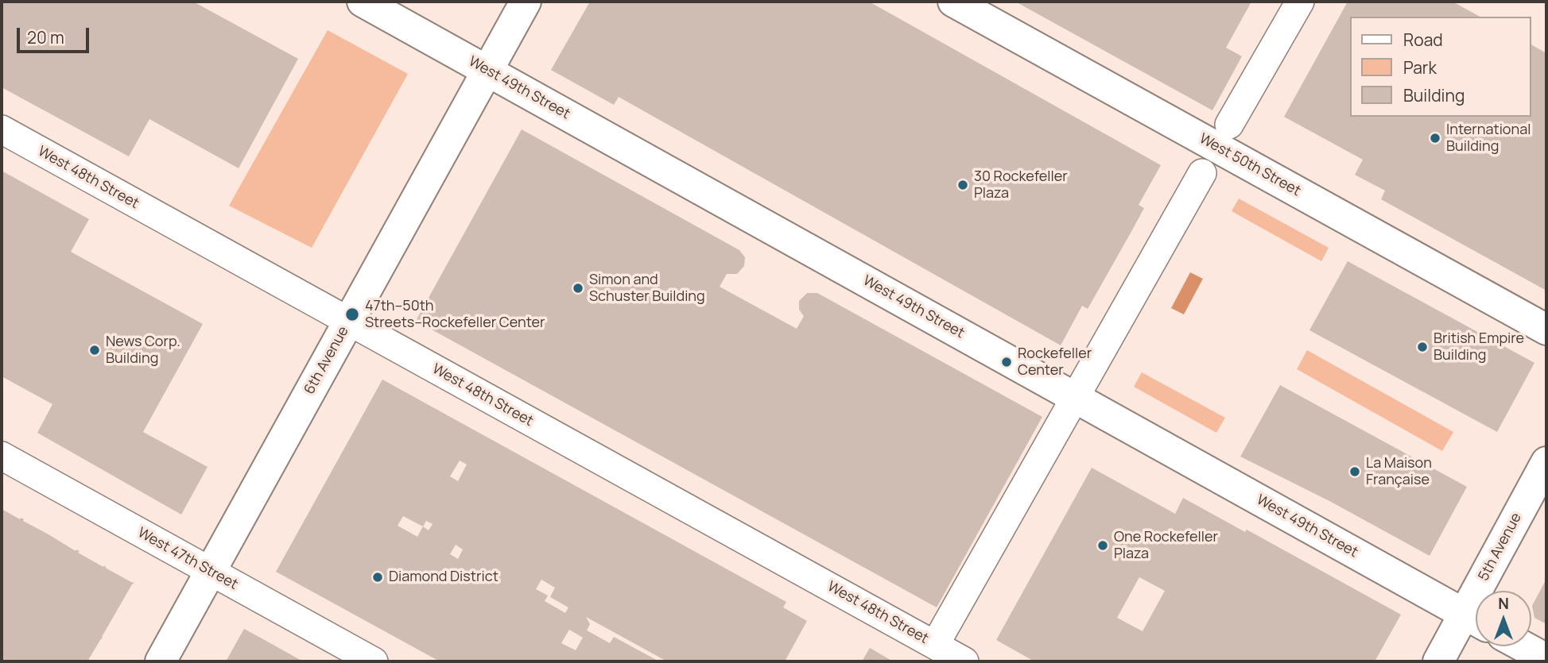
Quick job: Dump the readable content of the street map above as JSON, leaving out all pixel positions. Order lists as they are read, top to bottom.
{
  "streets": {
    "main road": [
      "West 49th Street",
      "West 50th Street",
      "6th Avenue",
      "5th Avenue"
    ],
    "street": ["West 48th Street", "West 47th Street"]
  },
  "crossings": [
    ["West 49th Street", "6th Avenue"],
    ["West 49th Street", "5th Avenue"],
    ["West 48th Street", "6th Avenue"],
    ["6th Avenue", "West 47th Street"]
  ],
  "places": [
    "International Building",
    "30 Rockefeller Plaza",
    "Simon and Schuster Building",
    "47th–50th Streets–Rockefeller Center",
    "British Empire Building",
    "News Corp. Building",
    "Rockefeller Center",
    "La Maison Française",
    "One Rockefeller Plaza",
    "Diamond District"
  ],
  "legend": ["Road", "Park", "Building"],
  "scale_bar": "20 m",
  "north": "top"
}
